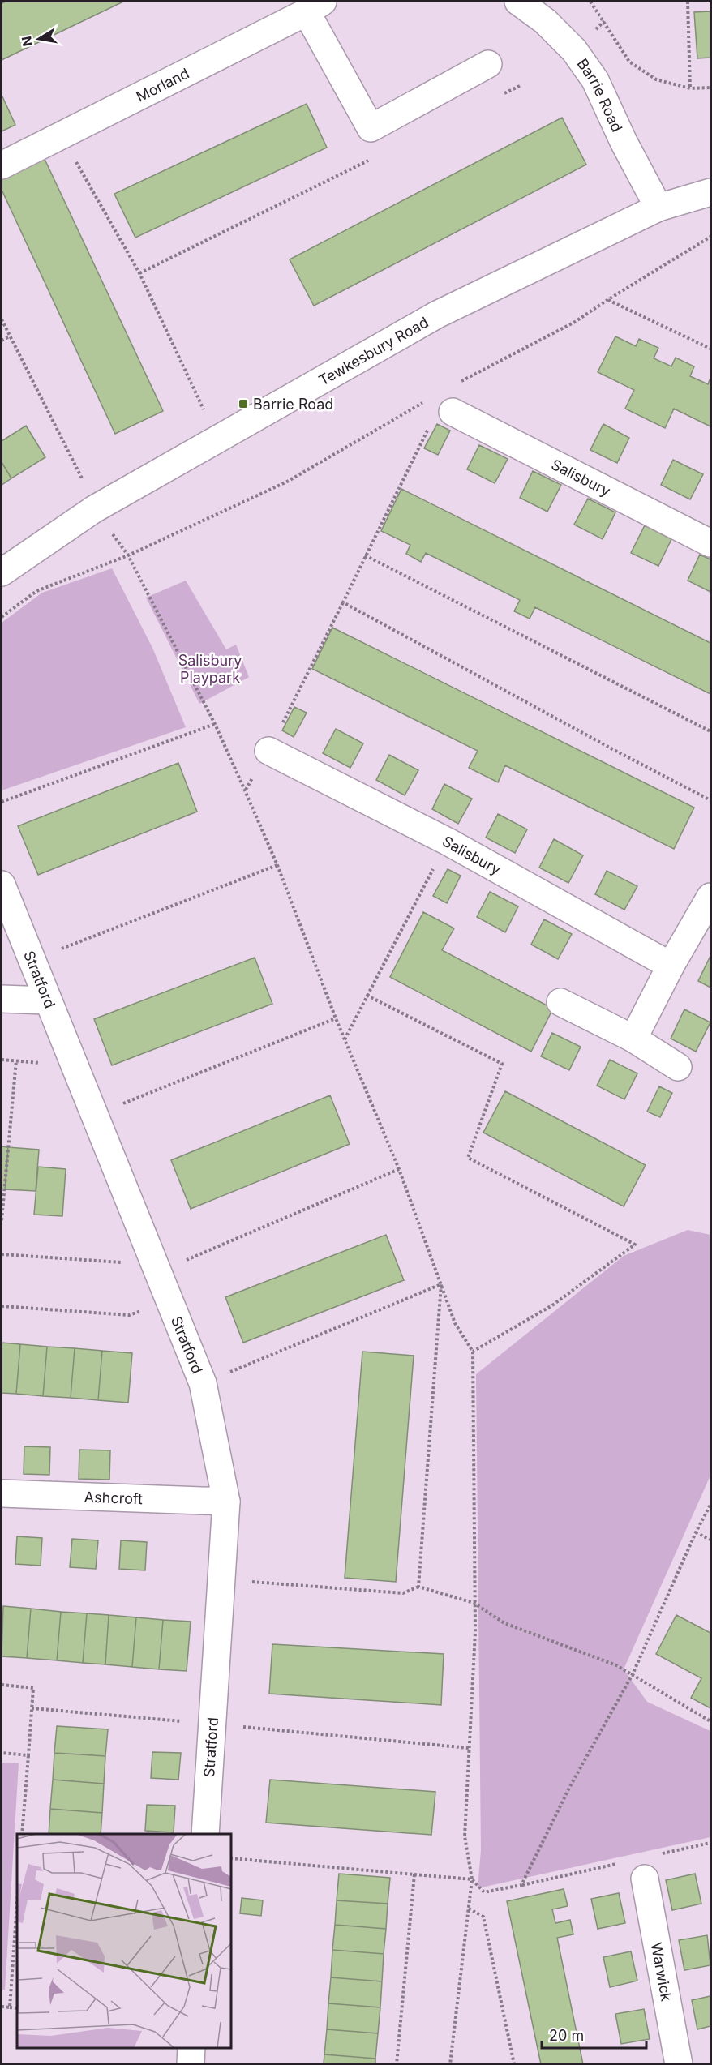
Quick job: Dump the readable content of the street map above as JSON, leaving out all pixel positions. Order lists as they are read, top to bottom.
{
  "streets": {
    "street": [
      "Morland",
      "Barrie Road",
      "Tewkesbury Road",
      "Salisbury",
      "Stratford",
      "Ashcroft",
      "Warwick"
    ]
  },
  "crossings": [
    ["Barrie Road", "Tewkesbury Road"],
    ["Stratford", "Ashcroft"]
  ],
  "parks": ["Salisbury Playpark"],
  "places": {
    "transit": ["Barrie Road"]
  },
  "scale_bar": "20 m",
  "north": "left"
}
